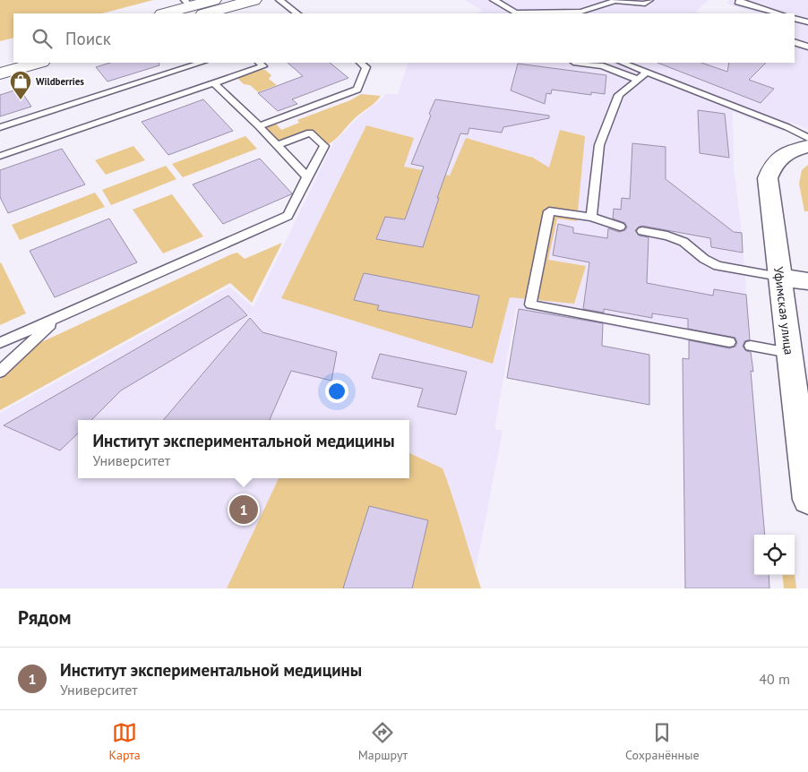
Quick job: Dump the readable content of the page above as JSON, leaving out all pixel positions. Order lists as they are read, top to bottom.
{
  "streets": {
    "street": ["Уфимская улица"]
  },
  "places": {
    "shop": ["Wildberries"]
  },
  "page": {
    "search": "Поиск",
    "popup": ["Институт экспериментальной медицины", "Университет"],
    "pins": "1",
    "heading": "Рядом",
    "list": [
      {
        "mark": "1",
        "name": "Институт экспериментальной медицины",
        "note": "Университет",
        "value": "40 m"
      }
    ],
    "nav": ["Карта", "Маршрут", "Сохранённые"]
  }
}
